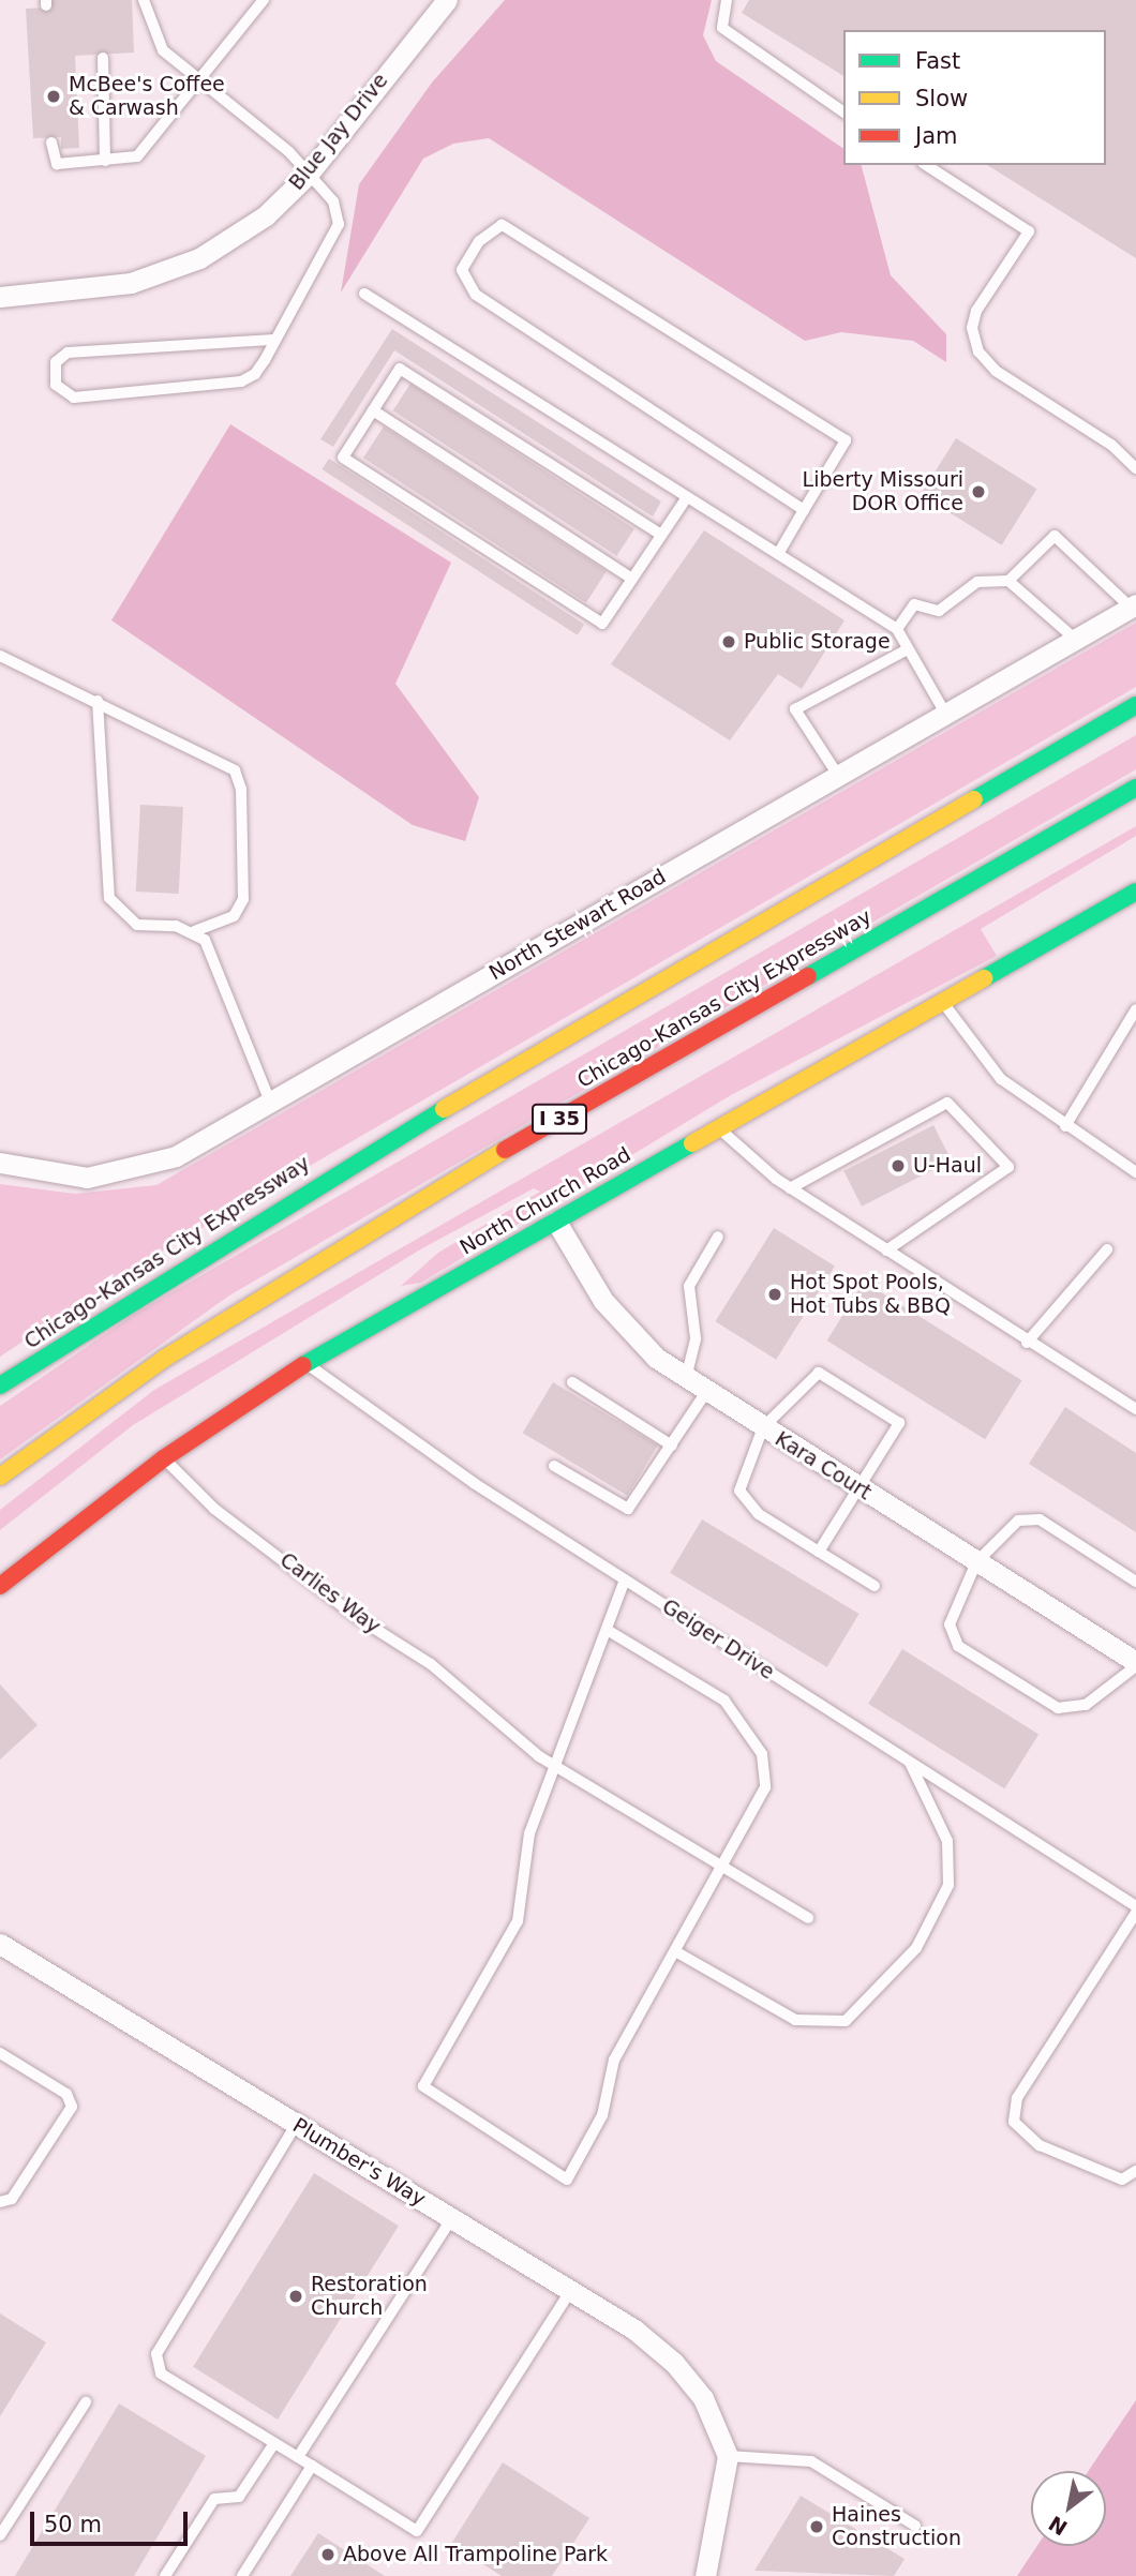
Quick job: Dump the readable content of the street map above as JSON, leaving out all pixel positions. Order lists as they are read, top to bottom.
{
  "streets": {
    "main road": ["Chicago-Kansas City Expressway", "I 35", "North Church Road"],
    "street": [
      "Blue Jay Drive",
      "North Stewart Road",
      "Kara Court",
      "Plumber's Way"
    ],
    "lane": ["Carlies Way", "Geiger Drive"]
  },
  "crossings": [
    ["North Church Road", "Kara Court"],
    ["North Church Road", "Carlies Way"],
    ["North Church Road", "Geiger Drive"]
  ],
  "places": [
    "McBee's Coffee & Carwash",
    "Liberty Missouri DOR Office",
    "Public Storage",
    "U-Haul",
    "Hot Spot Pools, Hot Tubs & BBQ",
    "Restoration Church",
    "Haines Construction",
    "Above All Trampoline Park"
  ],
  "legend": ["Fast", "Slow", "Jam"],
  "scale_bar": "50 m",
  "north": "bottom left"
}
